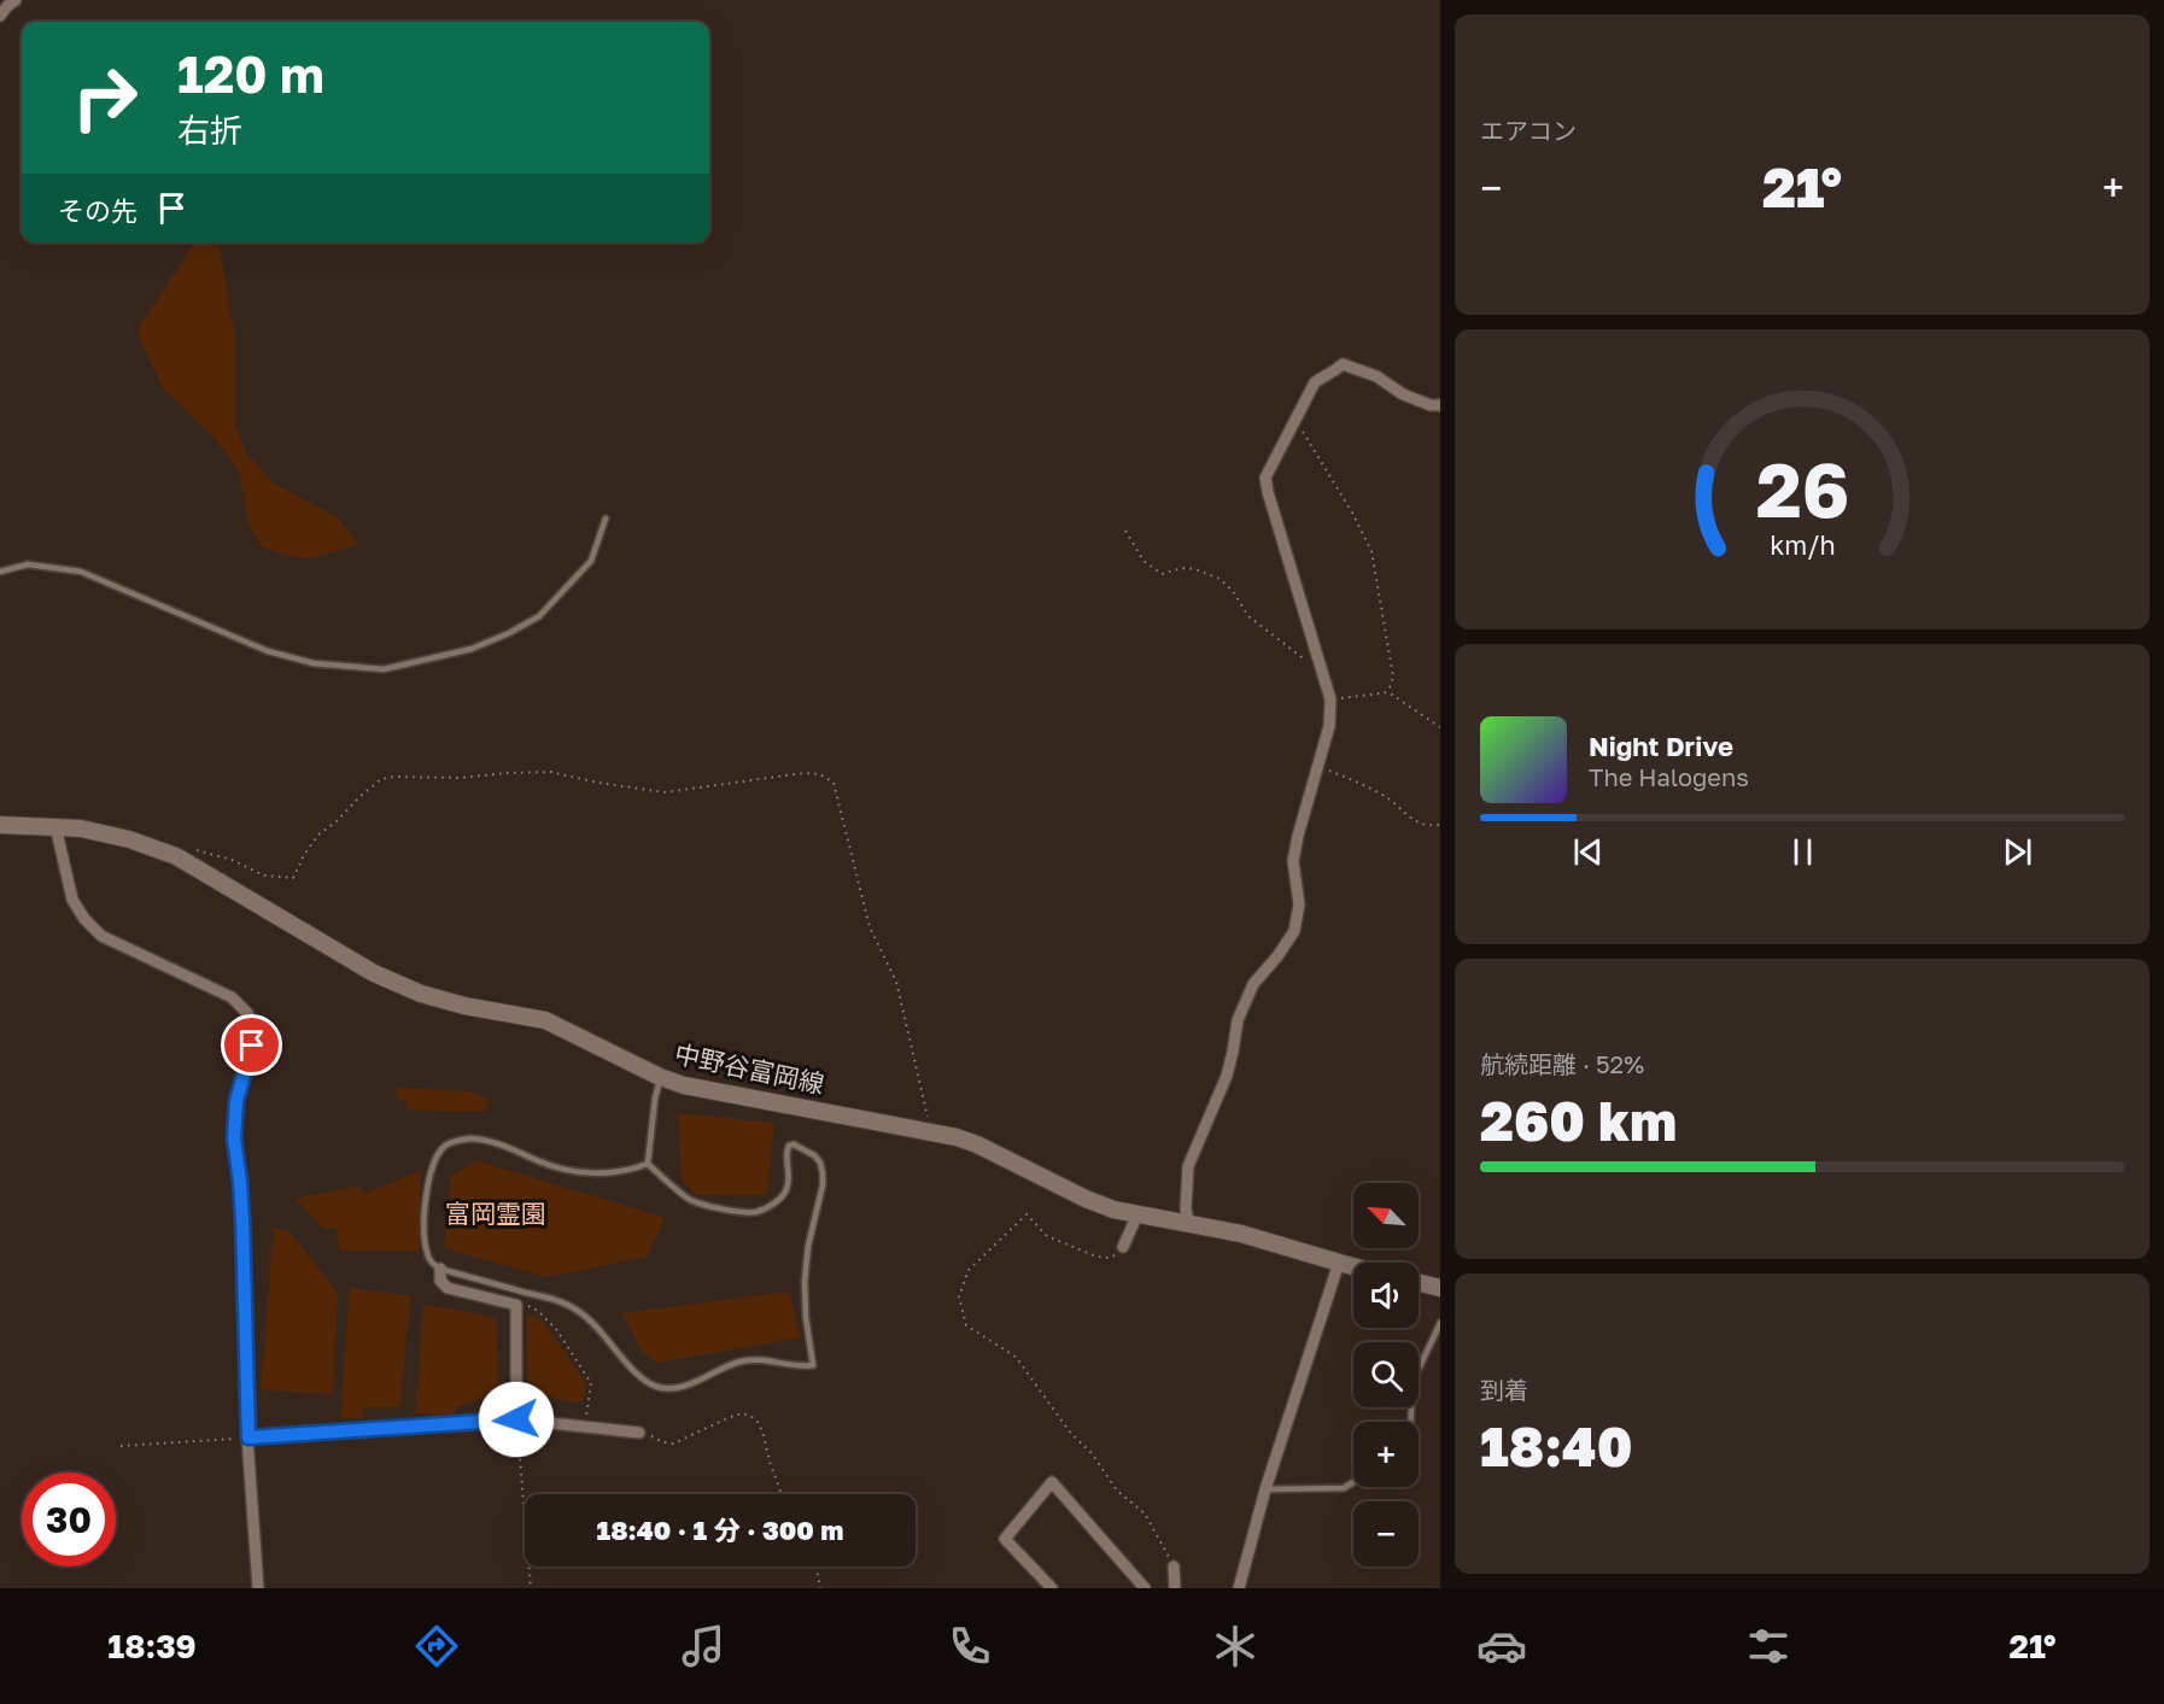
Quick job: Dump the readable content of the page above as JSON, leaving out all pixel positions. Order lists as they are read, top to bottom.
{
  "streets": {
    "main road": ["中野谷富岡線"]
  },
  "parks": ["富岡霊園"],
  "north": "top left",
  "page": {
    "tile": [
      "エアコン",
      ["航続距離 · 52%", "260 km"],
      ["到着", "18:40"]
    ],
    "turn": ["120 m", "右折"],
    "heat": ["−", "21°", "+"],
    "then": "その先",
    "song": ["Night Drive", "The Halogens"],
    "map_buttons": ["+", "−"],
    "limit": "30",
    "trip": "18:40 · 1 分 · 300 m",
    "tabs": ["18:39", "21°"],
    "gauge": ["26", "km/h"]
  }
}
